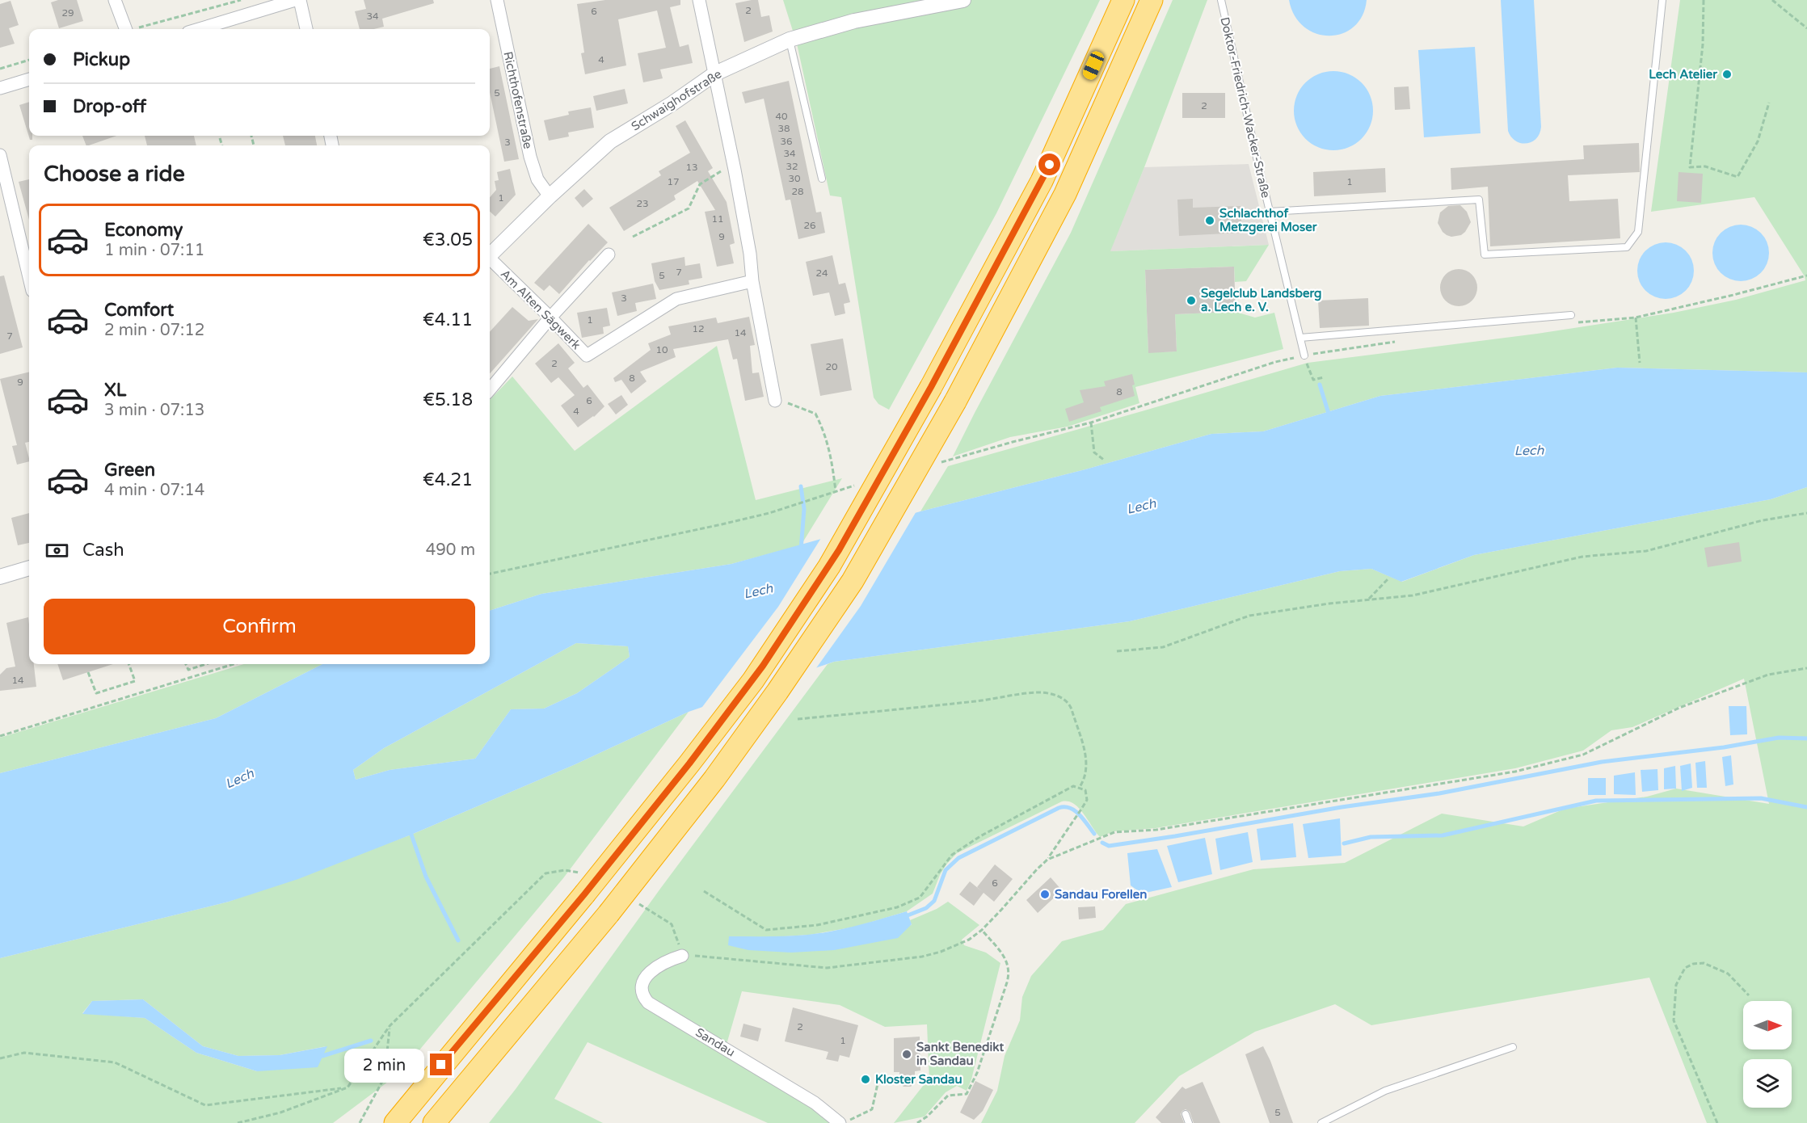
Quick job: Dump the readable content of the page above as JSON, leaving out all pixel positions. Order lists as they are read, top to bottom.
{
  "streets": {
    "street": [
      "Richthofenstraße",
      "Schwaighofstraße",
      "Am Alten Sägwerk",
      "Sandau"
    ],
    "lane": ["Doktor-Friedrich-Wacker-Straße"]
  },
  "crossings": [
    ["Richthofenstraße", "Schwaighofstraße"]
  ],
  "water": ["Lech"],
  "places": [
    "Lech Atelier",
    "Schlachthof Metzgerei Moser",
    "Segelclub Landsberg a. Lech e. V.",
    "Sandau Forellen",
    "Sankt Benedikt in Sandau",
    "Kloster Sandau"
  ],
  "house_numbers": [
    "2",
    "6",
    "29",
    "34",
    "4",
    "5",
    "2",
    "40",
    "38",
    "36",
    "3",
    "34",
    "32",
    "13",
    "30",
    "17",
    "1",
    "28",
    "1",
    "23",
    "11",
    "26",
    "9",
    "7",
    "24",
    "5",
    "3",
    "1",
    "12",
    "14",
    "7",
    "10",
    "2",
    "20",
    "8",
    "9",
    "8",
    "6",
    "4",
    "14",
    "6",
    "2",
    "1",
    "5"
  ],
  "north": "right",
  "page": {
    "banner": ["Pickup", "Drop-off"],
    "heading": "Choose a ride",
    "list": [
      {
        "name": "Economy",
        "note": "1 min · 07:11",
        "value": "€3.05"
      },
      {
        "name": "Comfort",
        "note": "2 min · 07:12",
        "value": "€4.11"
      },
      {
        "name": "XL",
        "note": "3 min · 07:13",
        "value": "€5.18"
      },
      {
        "name": "Green",
        "note": "4 min · 07:14",
        "value": "€4.21"
      }
    ],
    "pay": ["Cash", "490 m"],
    "buttons": "Confirm",
    "bubble": "2 min"
  }
}
